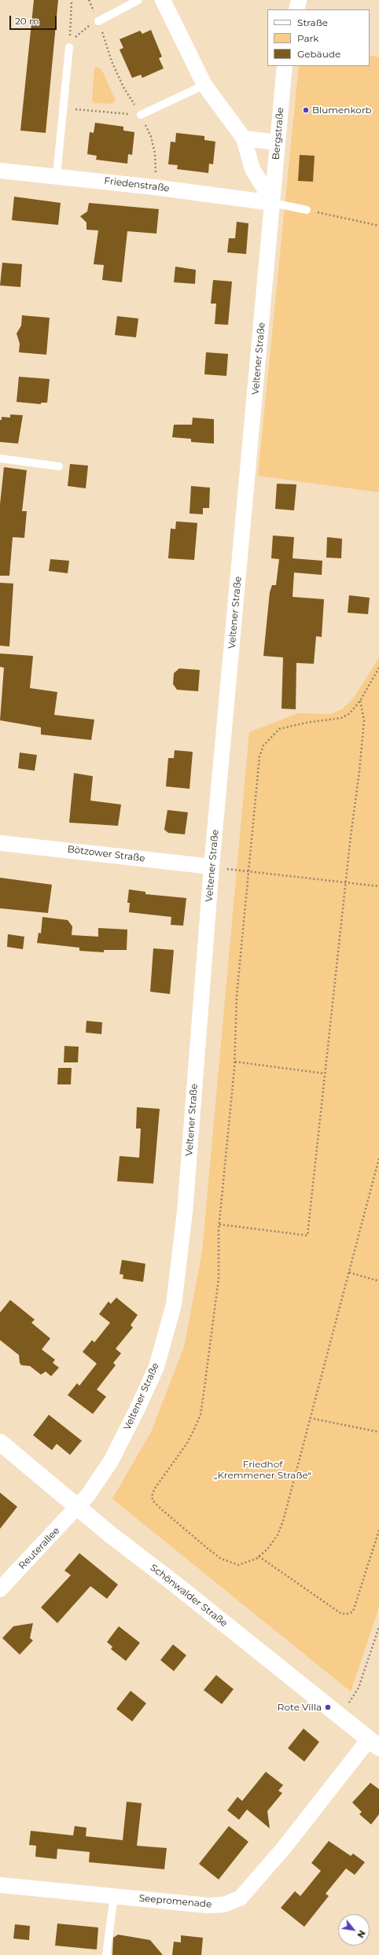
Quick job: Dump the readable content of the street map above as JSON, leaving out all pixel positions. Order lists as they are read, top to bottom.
{
  "streets": {
    "main road": ["Schönwalder Straße"],
    "street": [
      "Bergstraße",
      "Friedenstraße",
      "Veltener Straße",
      "Bötzower Straße",
      "Reuterallee",
      "Seepromenade"
    ]
  },
  "crossings": [
    ["Bergstraße", "Friedenstraße"],
    ["Bergstraße", "Veltener Straße"],
    ["Friedenstraße", "Veltener Straße"],
    ["Veltener Straße", "Bötzower Straße"],
    ["Veltener Straße", "Reuterallee"],
    ["Veltener Straße", "Schönwalder Straße"],
    ["Reuterallee", "Schönwalder Straße"],
    ["Schönwalder Straße", "Seepromenade"]
  ],
  "parks": ["Friedhof „Kremmener Straße“"],
  "places": ["Blumenkorb", "Rote Villa"],
  "legend": ["Straße", "Park", "Gebäude"],
  "scale_bar": "20 m",
  "north": "bottom right"
}
